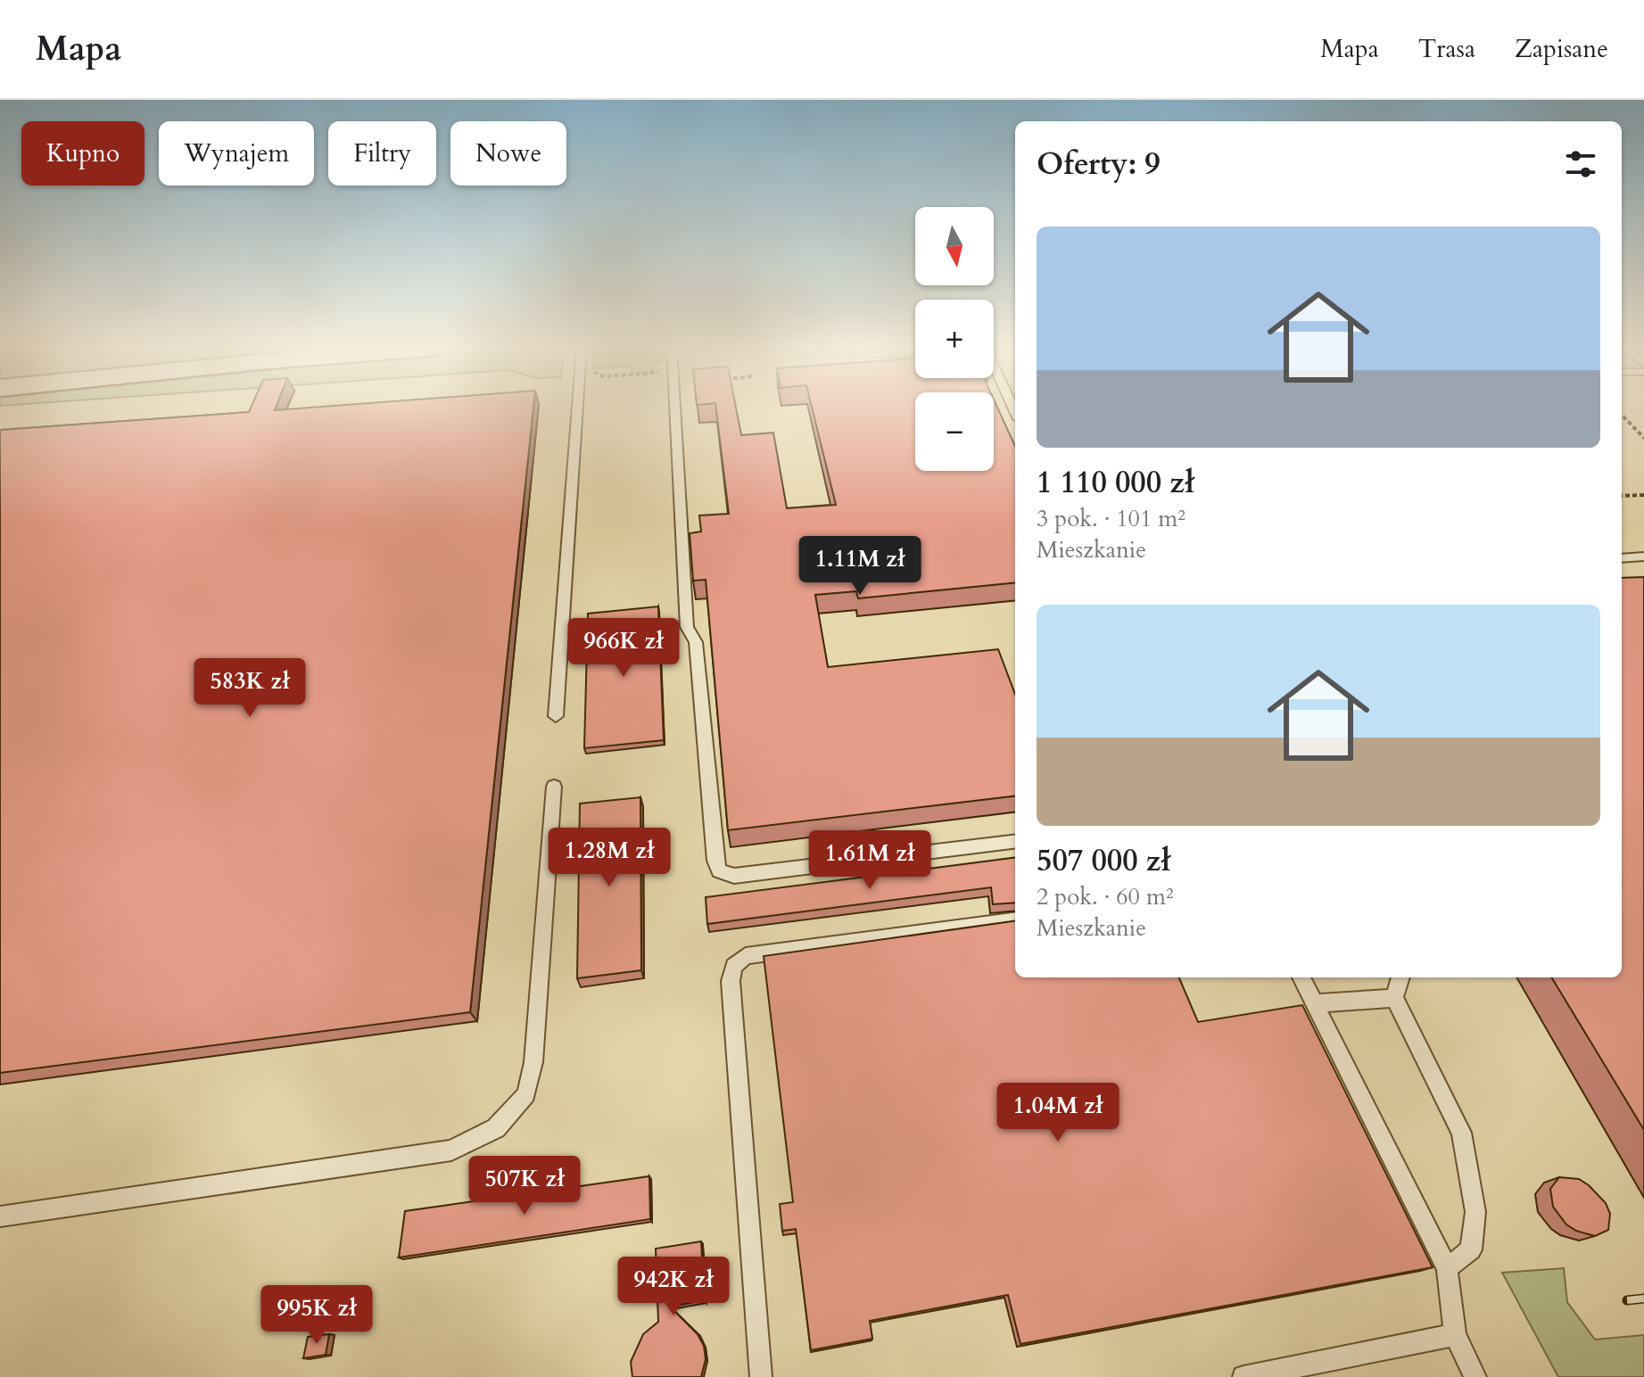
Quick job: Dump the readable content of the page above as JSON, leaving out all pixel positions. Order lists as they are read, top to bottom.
{
  "north": "bottom",
  "page": {
    "header": "Mapa",
    "nav": ["Mapa", "Trasa", "Zapisane"],
    "chip": [
      "Kupno",
      "Wynajem",
      "Filtry",
      "Nowe"
    ],
    "heading": "Oferty: 9",
    "map_buttons": ["+", "−"],
    "list": [
      {
        "name": "1 110 000 zł",
        "note": "3 pok. · 101 m² · Mieszkanie"
      },
      {
        "name": "507 000 zł",
        "note": "2 pok. · 60 m² · Mieszkanie"
      }
    ],
    "price": [
      "1.11M zł",
      "966K zł",
      "583K zł",
      "1.28M zł",
      "1.61M zł",
      "1.04M zł",
      "507K zł",
      "942K zł",
      "995K zł"
    ]
  }
}
